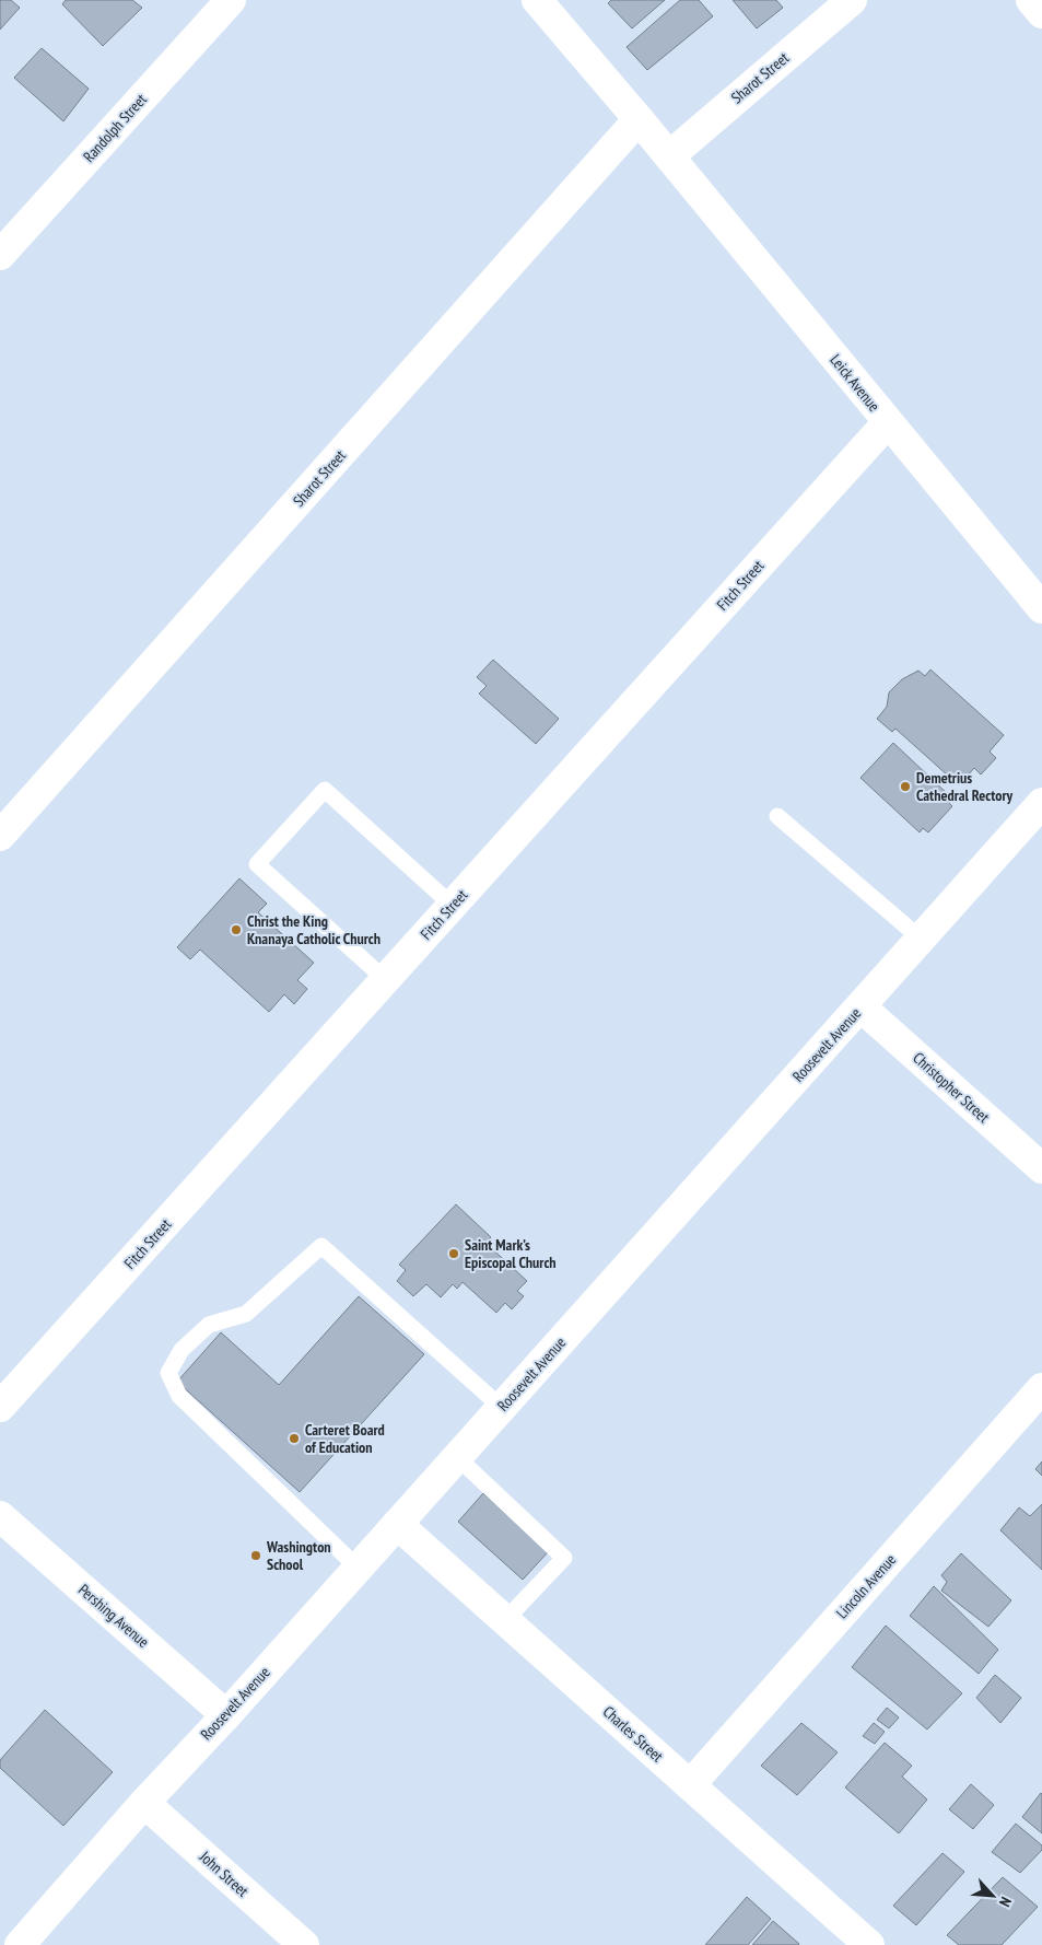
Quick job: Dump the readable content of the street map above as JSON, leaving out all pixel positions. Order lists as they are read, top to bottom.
{
  "streets": {
    "street": [
      "Sharot Street",
      "Randolph Street",
      "Leick Avenue",
      "Fitch Street",
      "Roosevelt Avenue",
      "Christopher Street",
      "Lincoln Avenue",
      "Pershing Avenue",
      "Charles Street",
      "John Street"
    ]
  },
  "crossings": [
    ["Sharot Street", "Leick Avenue"],
    ["Leick Avenue", "Fitch Street"],
    ["Roosevelt Avenue", "Christopher Street"],
    ["Roosevelt Avenue", "Pershing Avenue"],
    ["Roosevelt Avenue", "Charles Street"],
    ["Roosevelt Avenue", "John Street"],
    ["Lincoln Avenue", "Charles Street"]
  ],
  "places": [
    "Demetrius Cathedral Rectory",
    "Christ the King Knanaya Catholic Church",
    "Saint Mark’s Episcopal Church",
    "Carteret Board of Education",
    "Washington School"
  ],
  "north": "bottom right"
}
